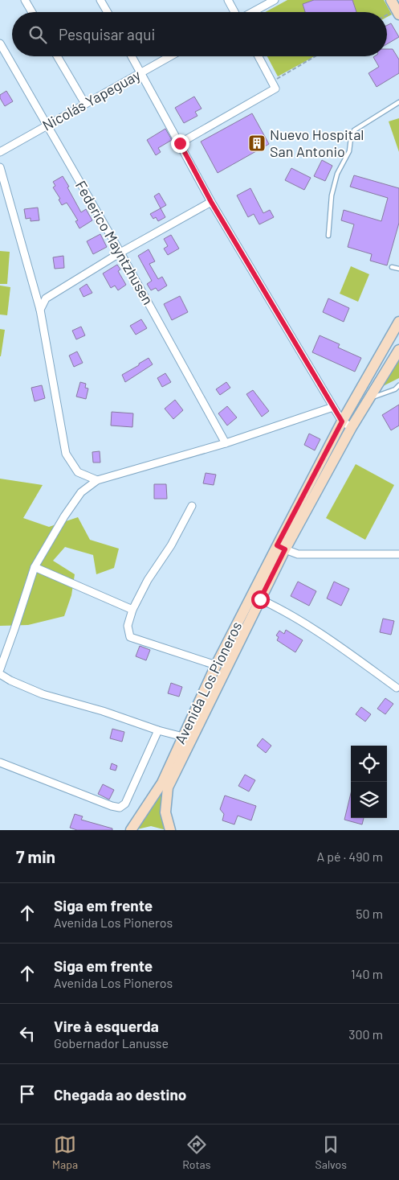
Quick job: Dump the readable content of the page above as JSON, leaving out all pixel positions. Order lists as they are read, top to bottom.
{
  "streets": {
    "main road": ["Avenida Los Pioneros"],
    "street": ["Nicolás Yapeguay", "Federico Mayntzhusen"]
  },
  "crossings": [
    ["Nicolás Yapeguay", "Federico Mayntzhusen"]
  ],
  "places": {
    "building": ["Nuevo Hospital San Antonio"]
  },
  "page": {
    "search": "Pesquisar aqui",
    "heading": ["7 min", "A pé · 490 m"],
    "list": [
      ["Siga em frente", "Avenida Los Pioneros", "50 m"],
      ["Siga em frente", "Avenida Los Pioneros", "140 m"],
      ["Vire à esquerda", "Gobernador Lanusse", "300 m"],
      "Chegada ao destino"
    ],
    "nav": ["Mapa", "Rotas", "Salvos"]
  }
}
